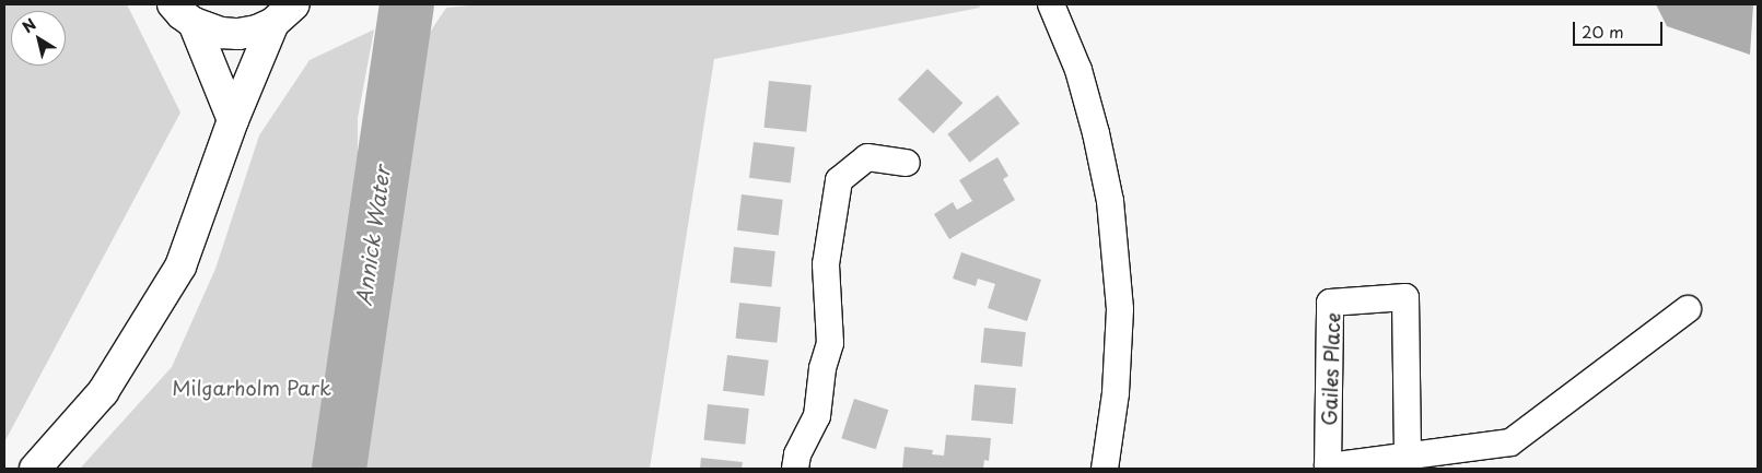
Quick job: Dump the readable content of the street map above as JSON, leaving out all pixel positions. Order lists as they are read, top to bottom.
{
  "streets": {
    "street": ["Gailes Place"]
  },
  "water": ["Annick Water"],
  "parks": ["Milgarholm Park"],
  "scale_bar": "20 m",
  "north": "top left"
}
